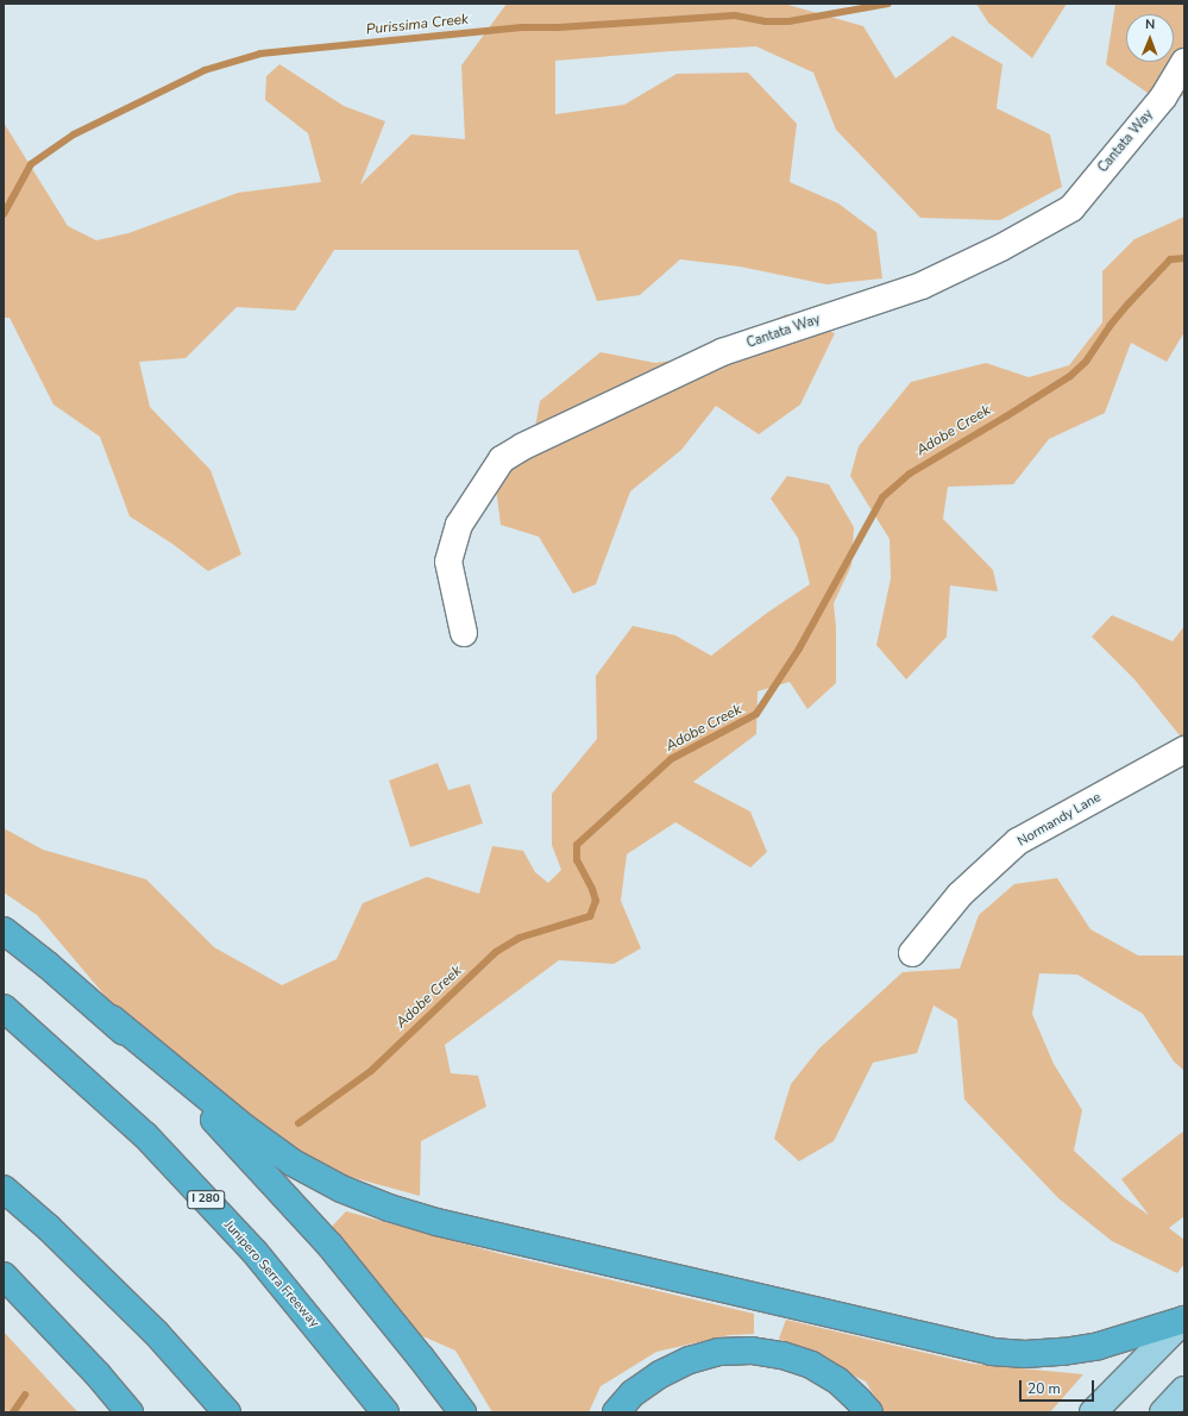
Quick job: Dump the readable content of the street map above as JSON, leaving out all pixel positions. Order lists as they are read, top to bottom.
{
  "streets": {
    "highway": ["I 280", "Junipero Serra Freeway"],
    "street": ["Cantata Way", "Normandy Lane"]
  },
  "water": ["Purissima Creek", "Adobe Creek"],
  "scale_bar": "20 m",
  "north": "top"
}
